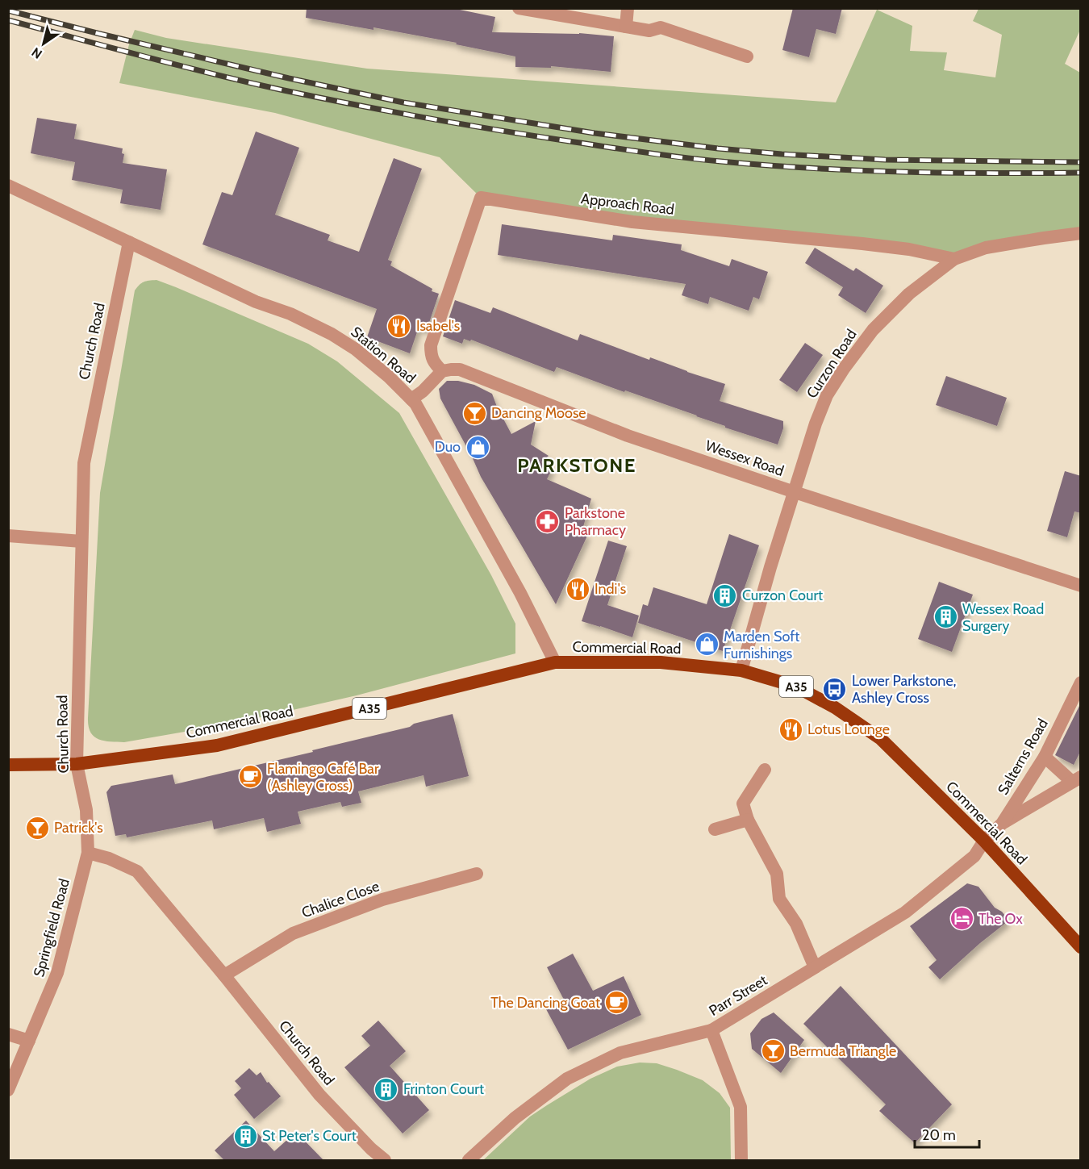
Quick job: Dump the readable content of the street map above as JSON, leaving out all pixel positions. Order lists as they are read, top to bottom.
{
  "streets": {
    "highway": ["Commercial Road", "A35"],
    "street": [
      "Approach Road",
      "Church Road",
      "Station Road",
      "Curzon Road",
      "Wessex Road",
      "Salterns Road",
      "Chalice Close",
      "Springfield Road",
      "Parr Street"
    ]
  },
  "crossings": [
    ["Approach Road", "Curzon Road"],
    ["Approach Road", "Wessex Road"],
    ["Church Road", "Station Road"],
    ["Church Road", "Commercial Road"],
    ["Church Road", "A35"],
    ["Church Road", "Chalice Close"],
    ["Church Road", "Springfield Road"],
    ["Station Road", "Commercial Road"],
    ["Curzon Road", "Wessex Road"],
    ["Curzon Road", "Commercial Road"],
    ["Commercial Road", "A35"],
    ["Commercial Road", "Salterns Road"],
    ["Commercial Road", "Parr Street"],
    ["Salterns Road", "Parr Street"]
  ],
  "districts": ["PARKSTONE"],
  "places": {
    "restaurant": ["Isabel's", "Indi's", "Lotus Lounge"],
    "bar": ["Dancing Moose", "Patrick's", "Bermuda Triangle"],
    "shop": ["Duo", "Marden Soft Furnishings"],
    "pharmacy": ["Parkstone Pharmacy"],
    "building": [
      "Curzon Court",
      "Wessex Road Surgery",
      "Frinton Court",
      "St Peter's Court"
    ],
    "bus stop": ["Lower Parkstone, Ashley Cross"],
    "cafe": ["Flamingo Café Bar (Ashley Cross)", "The Dancing Goat"],
    "hotel": ["The Ox"]
  },
  "scale_bar": "20 m",
  "north": "bottom left"
}
